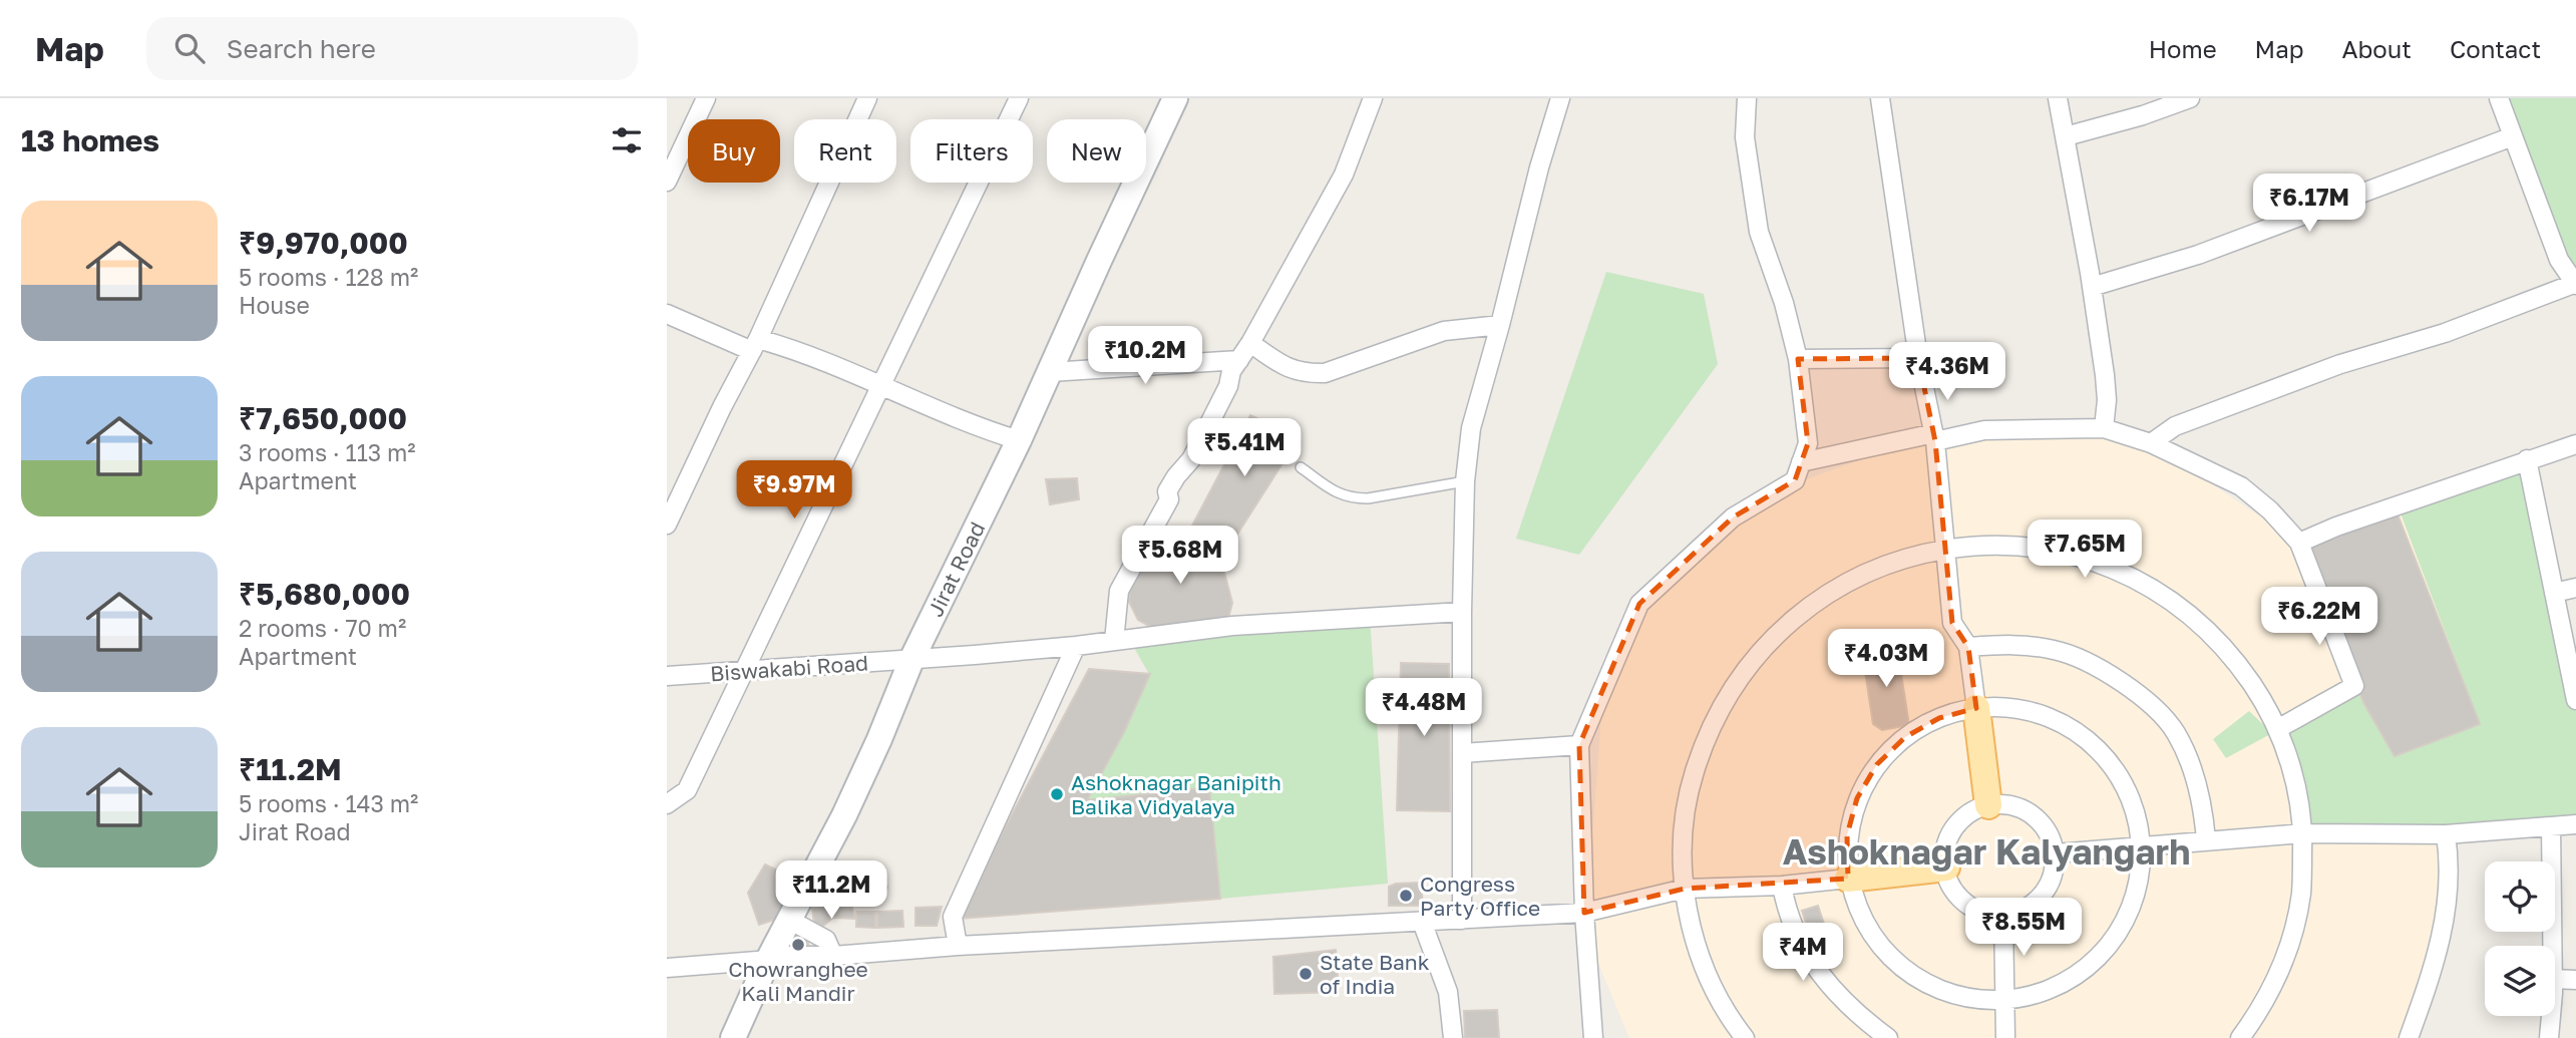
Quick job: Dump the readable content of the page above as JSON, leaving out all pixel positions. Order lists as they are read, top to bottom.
{
  "streets": {
    "main road": ["Jirat Road"],
    "street": ["Biswakabi Road"]
  },
  "crossings": [
    ["Jirat Road", "Biswakabi Road"]
  ],
  "districts": ["Ashoknagar Kalyangarh"],
  "places": [
    "Ashoknagar Banipith Balika Vidyalaya",
    "Congress Party Office",
    "Chowranghee Kali Mandir",
    "State Bank of India"
  ],
  "page": {
    "header": "Map",
    "search": "Search here",
    "nav": [
      "Home",
      "Map",
      "About",
      "Contact"
    ],
    "heading": "13 homes",
    "chip": [
      "Buy",
      "Rent",
      "Filters",
      "New"
    ],
    "price": [
      "₹6.17M",
      "₹10.2M",
      "₹4.36M",
      "₹5.41M",
      "₹9.97M",
      "₹7.65M",
      "₹5.68M",
      "₹6.22M",
      "₹4.03M",
      "₹4.48M",
      "₹11.2M",
      "₹8.55M",
      "₹4M"
    ],
    "list": [
      {
        "name": "₹9,970,000",
        "note": "5 rooms · 128 m² · House"
      },
      {
        "name": "₹7,650,000",
        "note": "3 rooms · 113 m² · Apartment"
      },
      {
        "name": "₹5,680,000",
        "note": "2 rooms · 70 m² · Apartment"
      },
      {
        "name": "₹11.2M",
        "note": "5 rooms · 143 m² · Jirat Road"
      }
    ]
  }
}
